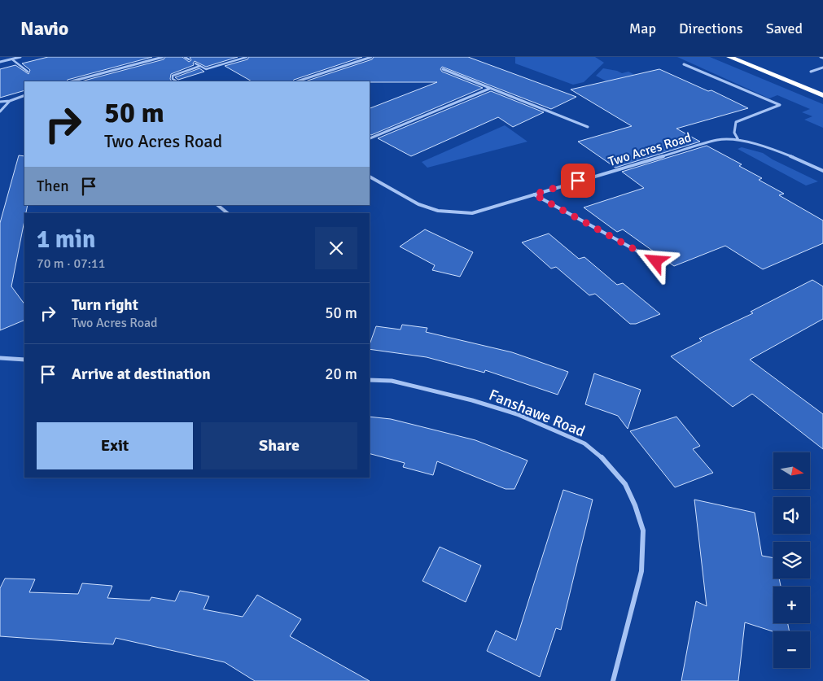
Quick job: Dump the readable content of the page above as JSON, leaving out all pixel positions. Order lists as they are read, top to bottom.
{
  "streets": {
    "street": ["Two Acres Road", "Fanshawe Road"]
  },
  "north": "right",
  "page": {
    "header": "Navio",
    "nav": ["Map", "Directions", "Saved"],
    "turn": ["50 m", "Two Acres Road"],
    "then": "Then",
    "heading": ["1 min", "70 m · 07:11"],
    "list": [
      {
        "name": "Turn right",
        "note": "Two Acres Road",
        "value": "50 m"
      },
      {
        "name": "Arrive at destination",
        "value": "20 m"
      }
    ],
    "buttons": ["Exit", "Share"],
    "map_buttons": ["+", "−"]
  }
}
